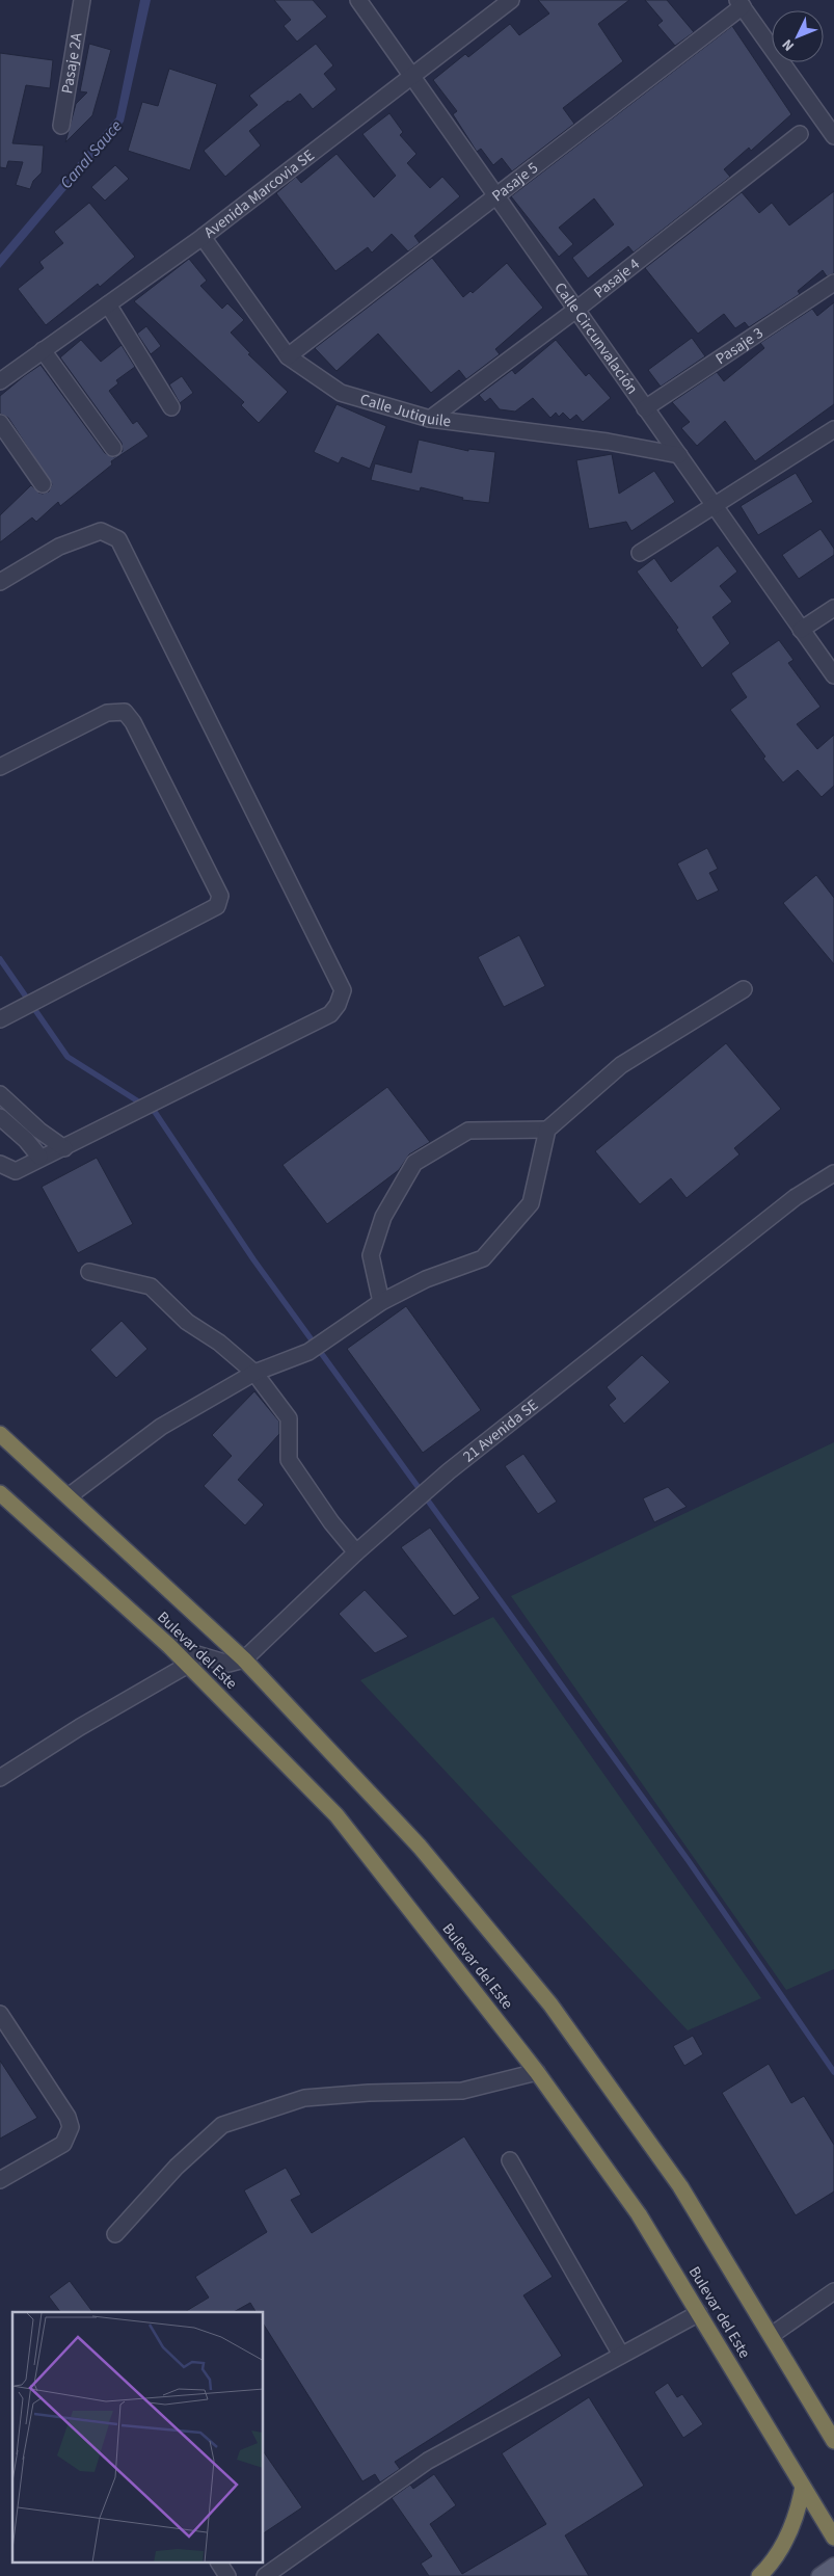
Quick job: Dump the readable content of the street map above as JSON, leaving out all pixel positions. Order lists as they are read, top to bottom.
{
  "streets": {
    "highway": ["Bulevar del Este"],
    "street": [
      "Pasaje 2A",
      "Pasaje 5",
      "Avenida Marcovia SE",
      "Pasaje 4",
      "Calle Circunvalación",
      "Pasaje 3",
      "Calle Jutiquile",
      "21 Avenida SE"
    ]
  },
  "crossings": [
    ["Pasaje 5", "Calle Circunvalación"],
    ["Pasaje 5", "Calle Jutiquile"],
    ["Avenida Marcovia SE", "Calle Circunvalación"],
    ["Avenida Marcovia SE", "Calle Jutiquile"],
    ["Pasaje 4", "Calle Circunvalación"],
    ["Pasaje 4", "Calle Jutiquile"],
    ["Calle Circunvalación", "Pasaje 3"],
    ["Calle Circunvalación", "Calle Jutiquile"],
    ["21 Avenida SE", "Bulevar del Este"]
  ],
  "water": ["Canal Sauce"],
  "north": "bottom left"
}
